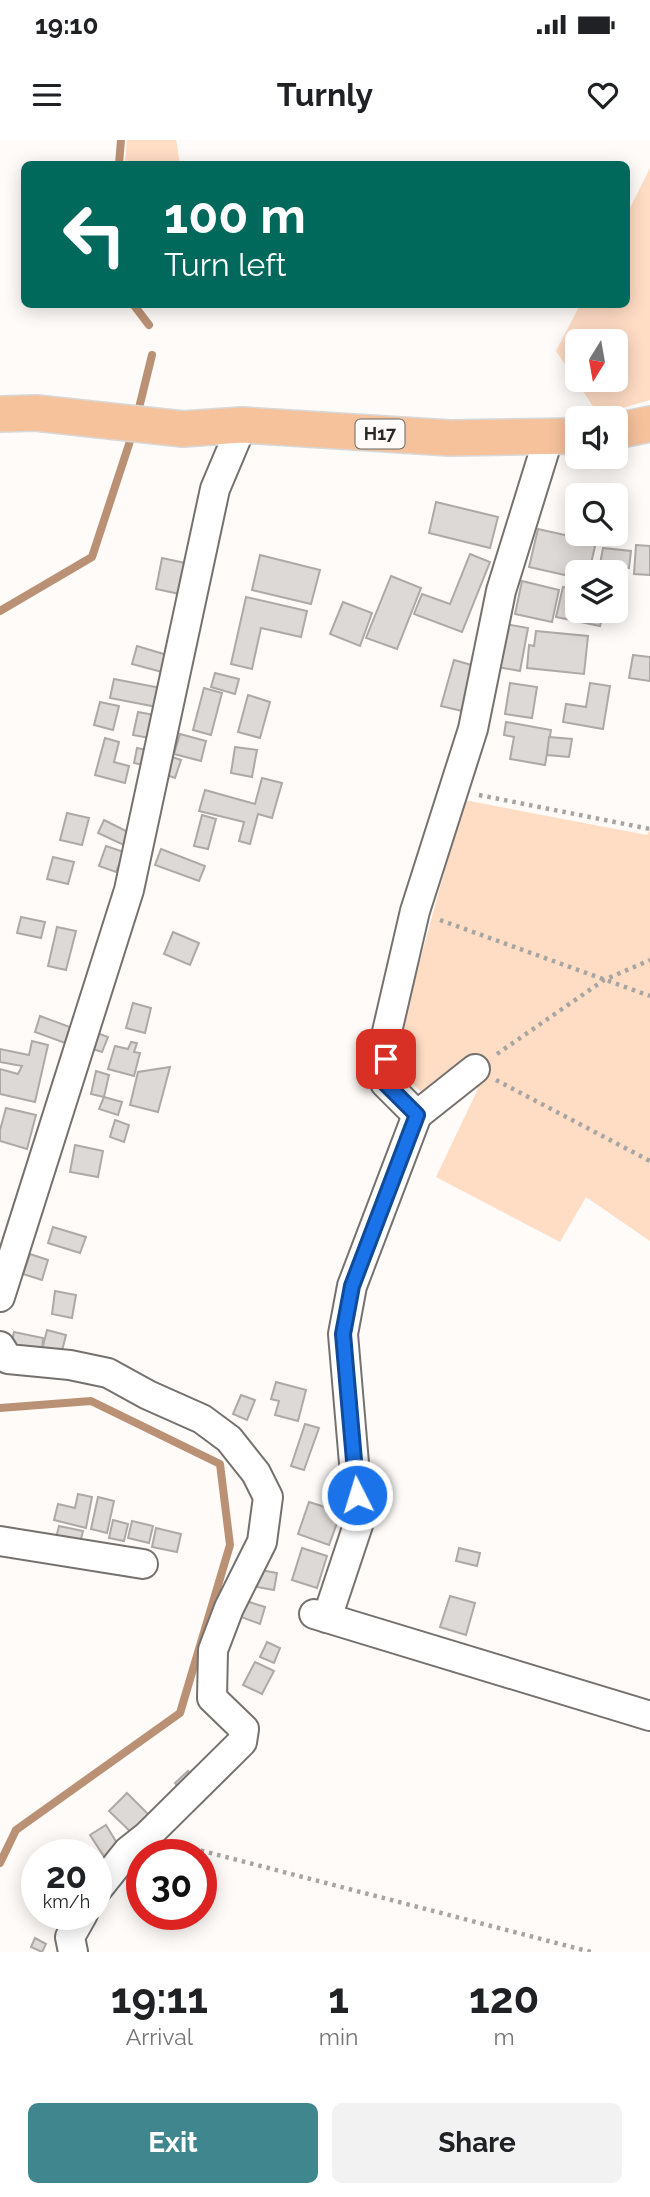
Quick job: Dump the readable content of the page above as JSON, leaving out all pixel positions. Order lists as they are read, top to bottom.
{
  "streets": {
    "main road": ["H17"]
  },
  "north": "bottom",
  "page": {
    "status": "19:10",
    "header": "Turnly",
    "turn": ["100 m", "Turn left"],
    "speed": "20 km/h",
    "limit": "30",
    "eta": [
      "19:11",
      "Arrival",
      "1",
      "min",
      "120",
      "m"
    ],
    "buttons": ["Exit", "Share"]
  }
}
